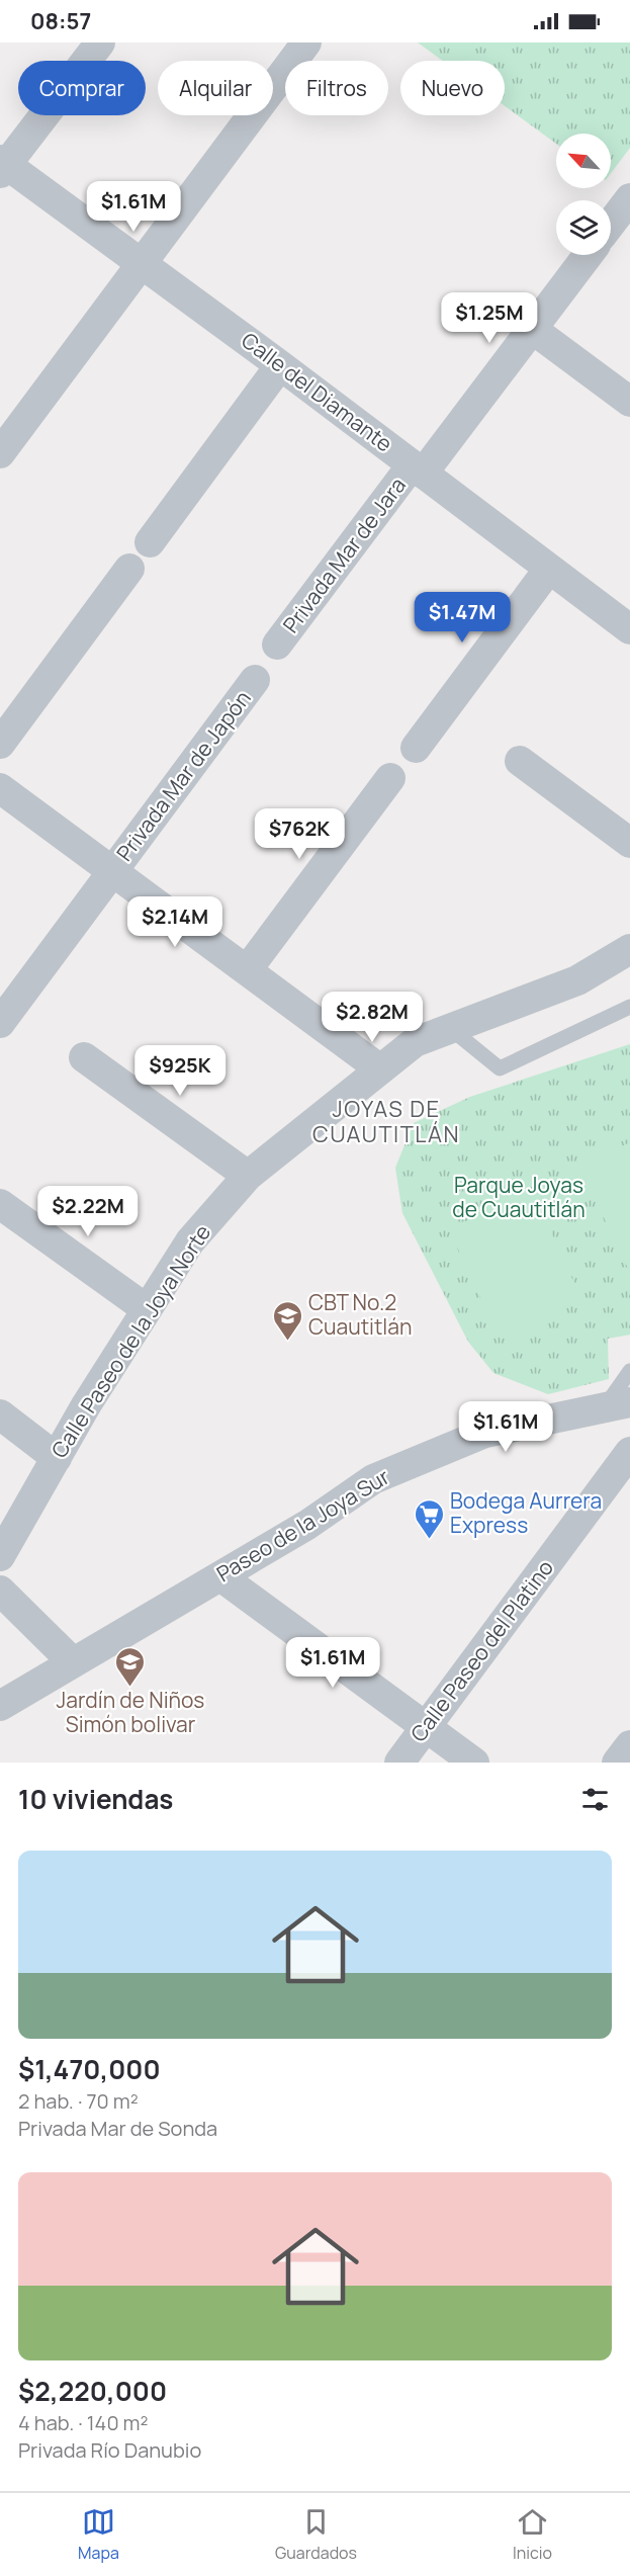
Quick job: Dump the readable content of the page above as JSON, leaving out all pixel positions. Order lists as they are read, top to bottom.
{
  "streets": {
    "street": [
      "Calle del Diamante",
      "Privada Mar de Jara",
      "Privada Mar de Japón",
      "Calle Paseo de la Joya Norte",
      "Paseo de la Joya Sur",
      "Calle Paseo del Platino"
    ]
  },
  "crossings": [
    ["Calle del Diamante", "Privada Mar de Jara"]
  ],
  "districts": ["JOYAS DE CUAUTITLÁN"],
  "parks": ["Parque Joyas de Cuautitlán"],
  "places": {
    "school or university": ["CBT No.2 Cuautitlán", "Jardín de Niños Simón bolivar"],
    "supermarket": ["Bodega Aurrera Express"]
  },
  "north": "top left",
  "page": {
    "status": "08:57",
    "chip": [
      "Comprar",
      "Alquilar",
      "Filtros",
      "Nuevo"
    ],
    "price": [
      "$1.61M",
      "$1.25M",
      "$1.47M",
      "$762K",
      "$2.14M",
      "$2.82M",
      "$925K",
      "$2.22M",
      "$1.61M",
      "$1.61M"
    ],
    "heading": "10 viviendas",
    "list": [
      {
        "name": "$1,470,000",
        "note": "2 hab. · 70 m² · Privada Mar de Sonda"
      },
      {
        "name": "$2,220,000",
        "note": "4 hab. · 140 m² · Privada Río Danubio"
      }
    ],
    "tabs": ["Mapa", "Guardados", "Inicio"]
  }
}
